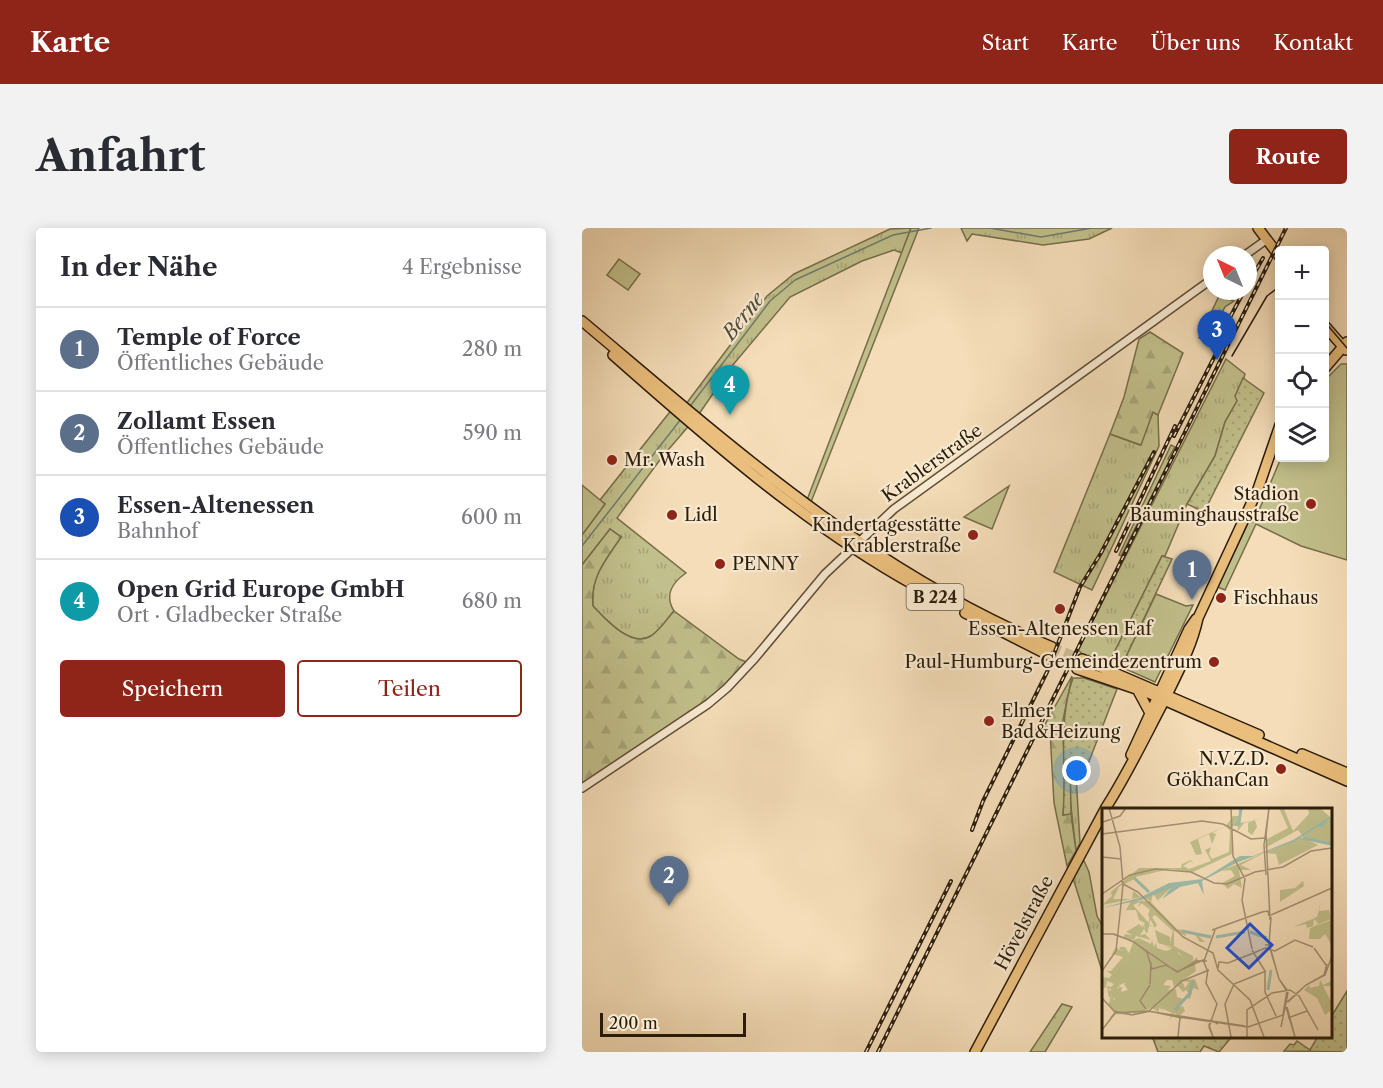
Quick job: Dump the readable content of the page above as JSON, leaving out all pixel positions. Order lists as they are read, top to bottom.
{
  "streets": {
    "main road": ["B 224", "Hövelstraße"],
    "street": ["Krablerstraße"]
  },
  "crossings": [
    ["Krablerstraße", "B 224"]
  ],
  "water": ["Berne"],
  "places": [
    "Mr. Wash",
    "Stadion Bäuminghausstraße",
    "Lidl",
    "Kindertagesstätte Krablerstraße",
    "PENNY",
    "Fischhaus",
    "Essen-Altenessen Eaf",
    "Paul-Humburg-Gemeindezentrum",
    "Elmer Bad&Heizung",
    "N.V.Z.D. GökhanCan"
  ],
  "scale_bar": "200 m",
  "north": "top left",
  "page": {
    "header": "Karte",
    "nav": [
      "Start",
      "Karte",
      "Über uns",
      "Kontakt"
    ],
    "buttons": [
      "Route",
      ["Speichern", "Teilen"]
    ],
    "title": "Anfahrt",
    "heading": ["In der Nähe", "4 Ergebnisse"],
    "map_buttons": ["+", "−"],
    "list": [
      {
        "mark": "1",
        "name": "Temple of Force",
        "note": "Öffentliches Gebäude",
        "value": "280 m"
      },
      {
        "mark": "2",
        "name": "Zollamt Essen",
        "note": "Öffentliches Gebäude",
        "value": "590 m"
      },
      {
        "mark": "3",
        "name": "Essen-Altenessen",
        "note": "Bahnhof",
        "value": "600 m"
      },
      {
        "mark": "4",
        "name": "Open Grid Europe GmbH",
        "note": "Ort · Gladbecker Straße",
        "value": "680 m"
      }
    ],
    "pins": [
      "3",
      "4",
      "1",
      "2"
    ],
    "scale": "200 m"
  }
}
